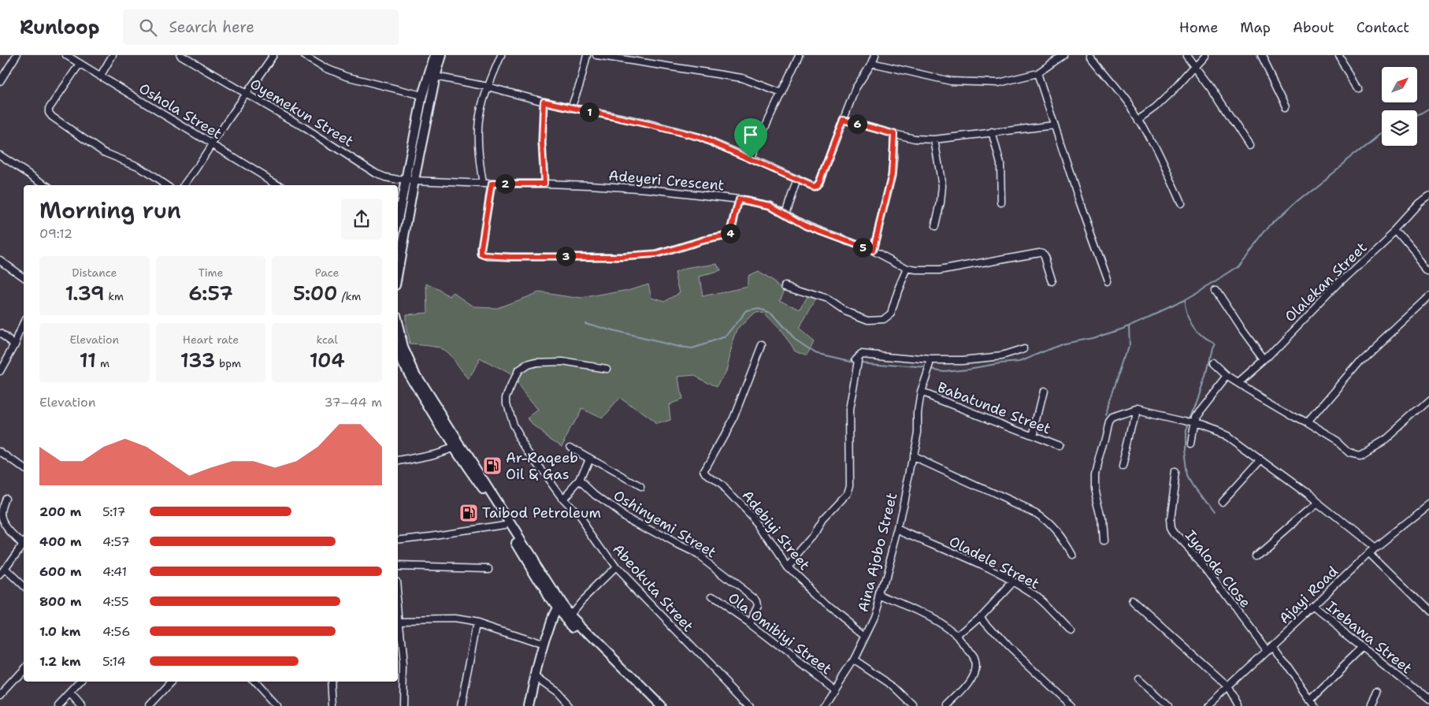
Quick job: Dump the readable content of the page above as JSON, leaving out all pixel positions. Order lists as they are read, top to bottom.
{
  "streets": {
    "street": [
      "Oshola Street",
      "Oyemekun Street",
      "Adeyeri Crescent",
      "Olalekan Street",
      "Babatunde Street",
      "Oshinyemi Street",
      "Adebiyi Street",
      "Aina Ajobo Street",
      "Oladele Street",
      "Iyalode Close",
      "Abeokuta Street",
      "Ajayi Road",
      "Ola Omibiyi Street",
      "Irebawa Street"
    ]
  },
  "crossings": [
    ["Oyemekun Street", "Adeyeri Crescent"],
    ["Babatunde Street", "Aina Ajobo Street"],
    ["Oshinyemi Street", "Ola Omibiyi Street"],
    ["Adebiyi Street", "Aina Ajobo Street"],
    ["Aina Ajobo Street", "Oladele Street"],
    ["Aina Ajobo Street", "Ola Omibiyi Street"],
    ["Iyalode Close", "Ajayi Road"],
    ["Ajayi Road", "Irebawa Street"]
  ],
  "places": {
    "fuel station": ["Ar-Raqeeb Oil & Gas", "Taibod Petroleum"]
  },
  "north": "top right",
  "page": {
    "header": "Runloop",
    "search": "Search here",
    "nav": [
      "Home",
      "Map",
      "About",
      "Contact"
    ],
    "pins": [
      "1",
      "6",
      "2",
      "4",
      "5",
      "3"
    ],
    "heading": ["Morning run", "09:12"],
    "stats": [
      ["Distance", "1.39 km"],
      ["Time", "6:57"],
      ["Pace", "5:00 /km"],
      ["Elevation", "11 m"],
      ["Heart rate", "133 bpm"],
      ["kcal", "104"]
    ],
    "chart": ["Elevation", "37–44 m"],
    "list": [
      {
        "name": "200 m",
        "note": "5:17"
      },
      {
        "name": "400 m",
        "note": "4:57"
      },
      {
        "name": "600 m",
        "note": "4:41"
      },
      {
        "name": "800 m",
        "note": "4:55"
      },
      {
        "name": "1.0 km",
        "note": "4:56"
      },
      {
        "name": "1.2 km",
        "note": "5:14"
      }
    ]
  }
}
